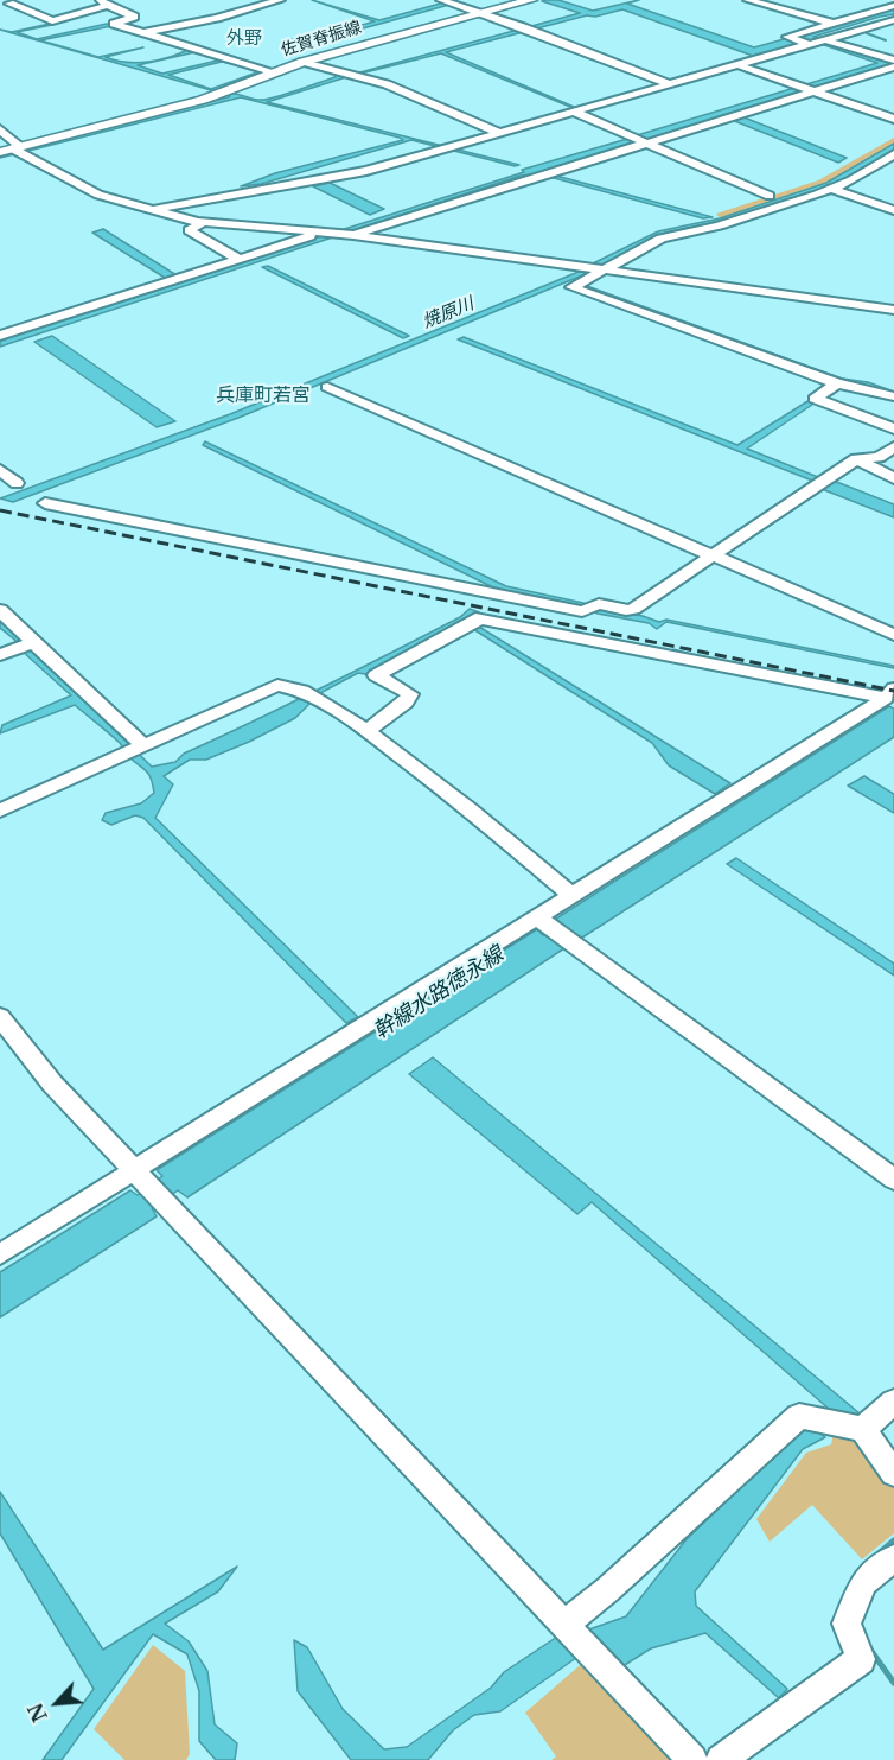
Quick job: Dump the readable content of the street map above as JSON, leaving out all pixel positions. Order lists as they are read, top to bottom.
{
  "streets": {
    "main road": ["佐賀脊振線"]
  },
  "districts": ["外野", "兵庫町若宮"],
  "water": ["焼原川", "幹線水路徳永線"],
  "north": "bottom left"
}
